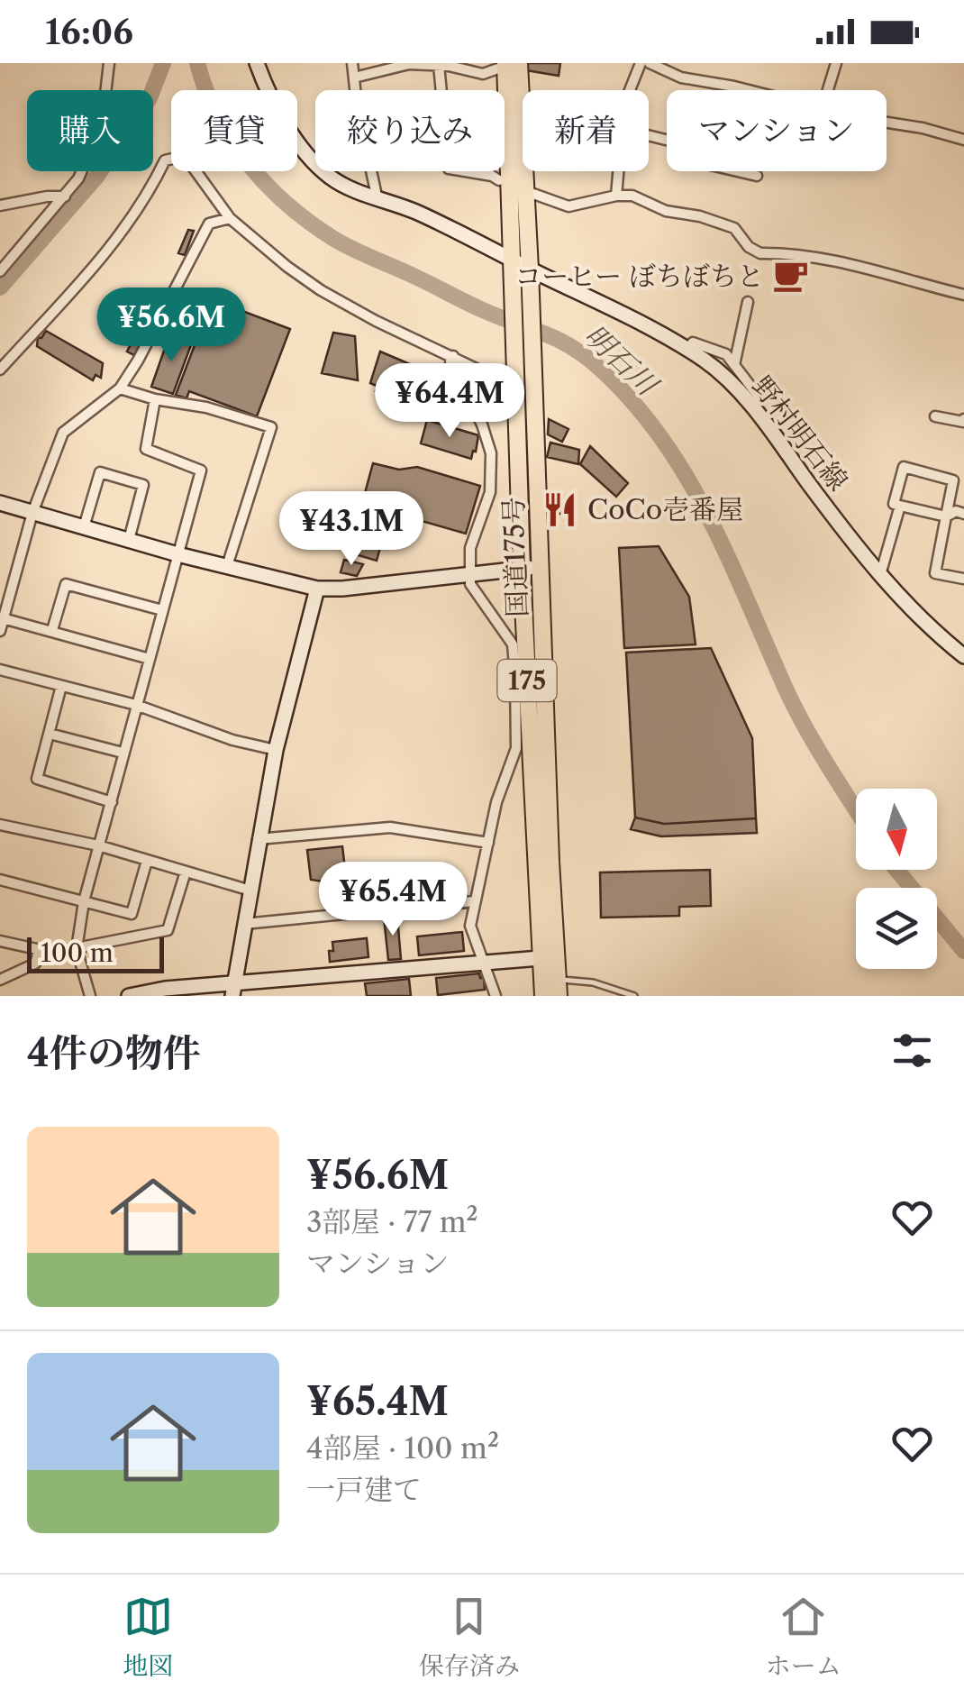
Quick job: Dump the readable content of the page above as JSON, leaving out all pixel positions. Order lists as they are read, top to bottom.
{
  "streets": {
    "highway": ["国道175号", "175"],
    "street": ["野村明石線"]
  },
  "crossings": [
    ["野村明石線", "国道175号"]
  ],
  "water": ["明石川"],
  "places": {
    "cafe": ["コーヒー ぼちぼちと"],
    "restaurant": ["CoCo壱番屋"]
  },
  "scale_bar": "100 m",
  "north": "bottom",
  "page": {
    "status": "16:06",
    "chip": [
      "購入",
      "賃貸",
      "絞り込み",
      "新着",
      "マンション"
    ],
    "price": [
      "¥56.6M",
      "¥64.4M",
      "¥43.1M",
      "¥65.4M"
    ],
    "scale": "100 m",
    "heading": "4件の物件",
    "list": [
      {
        "name": "¥56.6M",
        "note": "3部屋 · 77 m² · マンション"
      },
      {
        "name": "¥65.4M",
        "note": "4部屋 · 100 m² · 一戸建て"
      }
    ],
    "tabs": ["地図", "保存済み", "ホーム"]
  }
}
